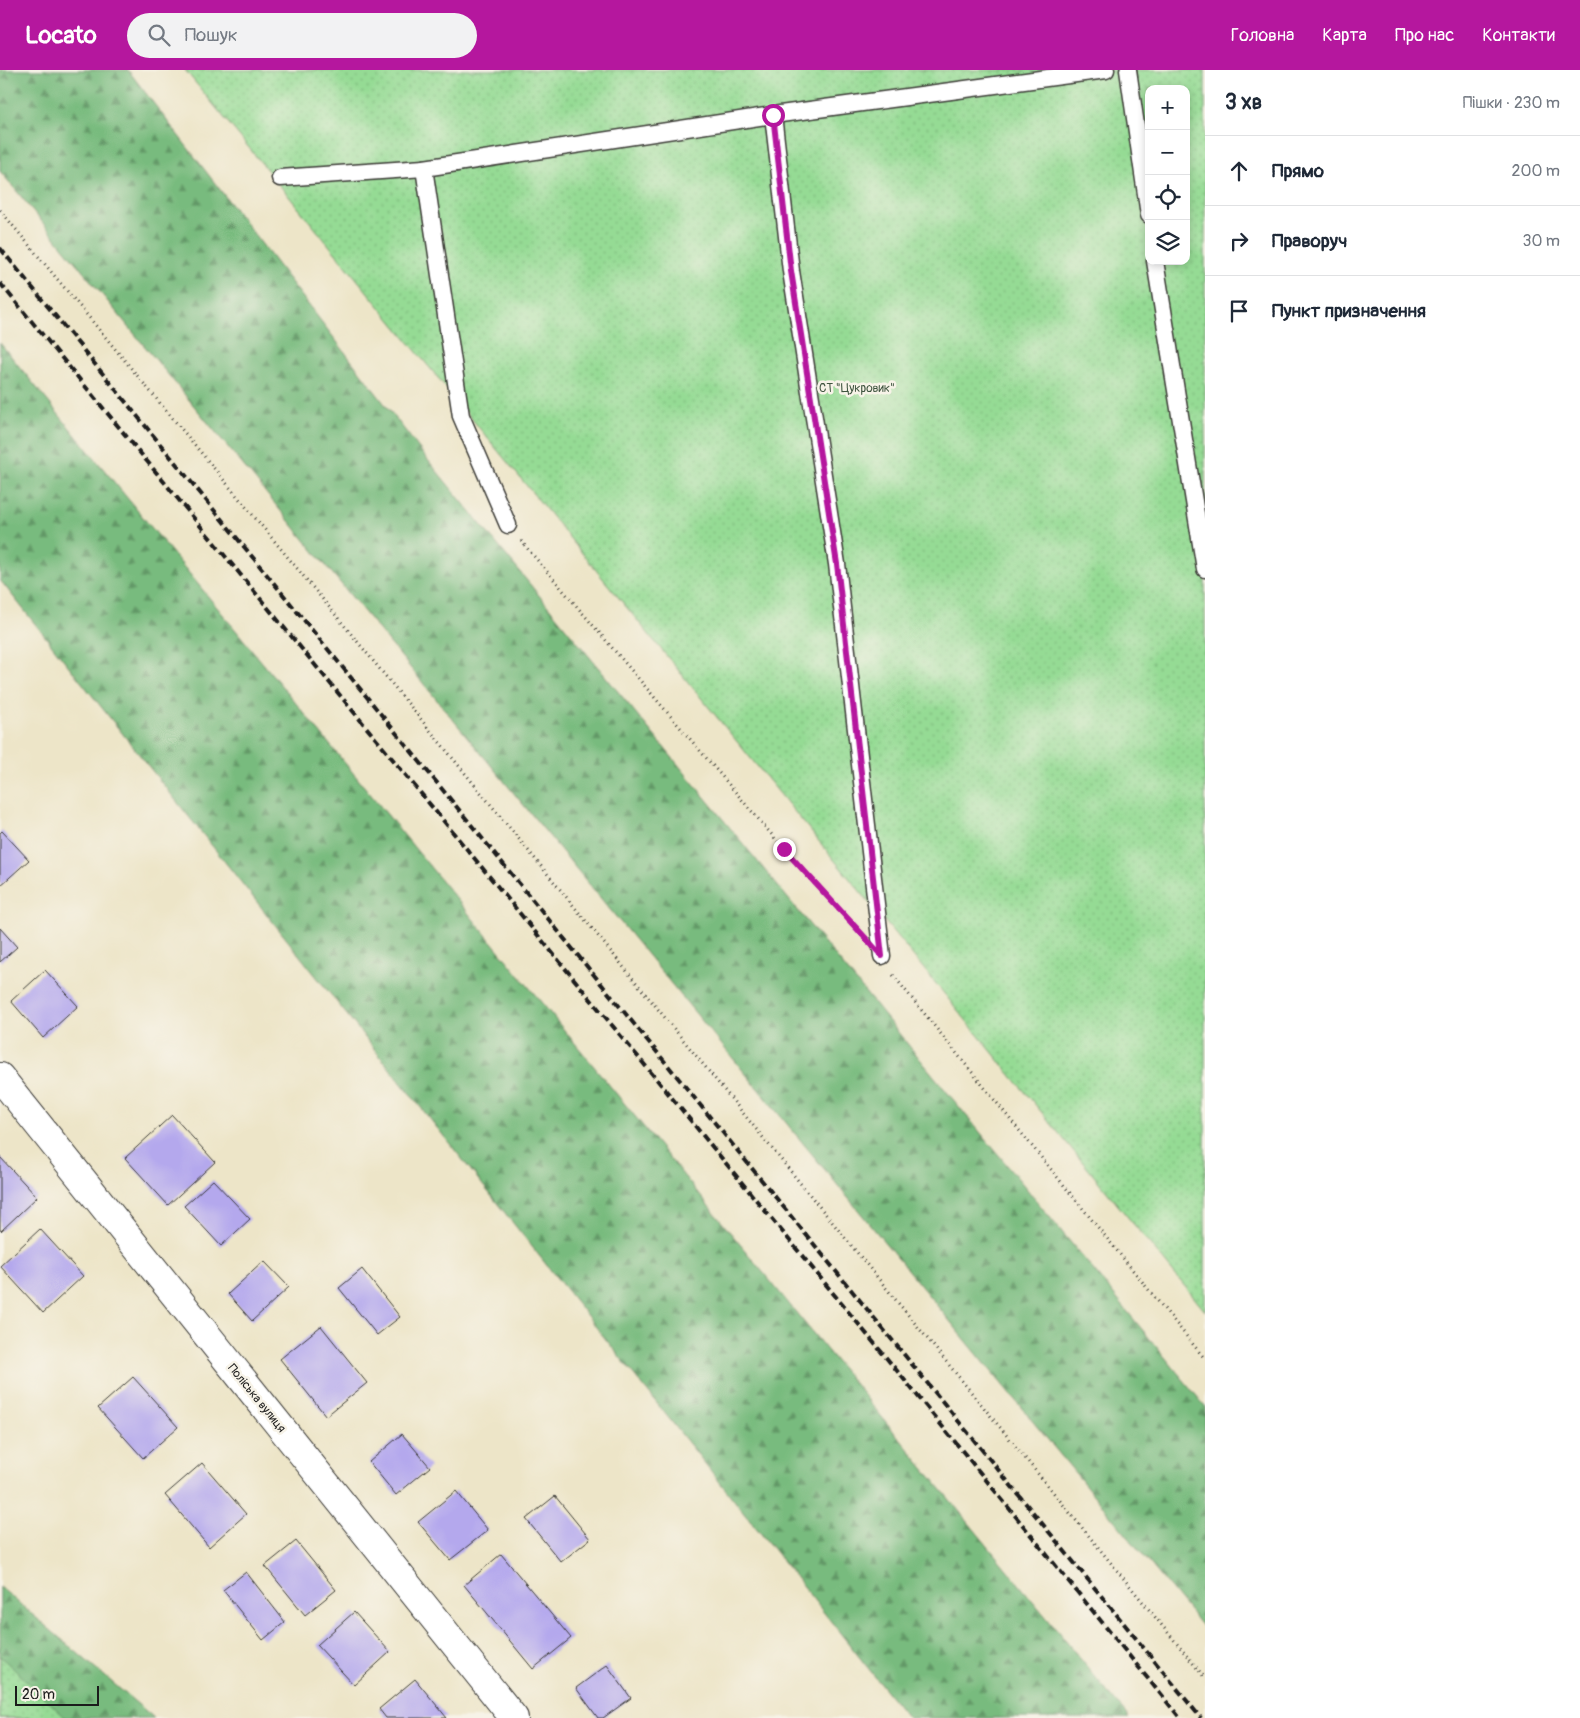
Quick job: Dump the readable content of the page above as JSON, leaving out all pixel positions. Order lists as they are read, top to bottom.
{
  "streets": {
    "street": ["Поліська вулиця"]
  },
  "parks": ["СТ \"Цукровик\""],
  "scale_bar": "20 m",
  "page": {
    "header": "Locato",
    "search": "Пошук",
    "nav": [
      "Головна",
      "Карта",
      "Про нас",
      "Контакти"
    ],
    "heading": ["3 хв", "Пішки · 230 m"],
    "map_buttons": ["+", "−"],
    "list": [
      ["Прямо", "200 m"],
      ["Праворуч", "30 m"],
      "Пункт призначення"
    ],
    "scale": "20 m"
  }
}
